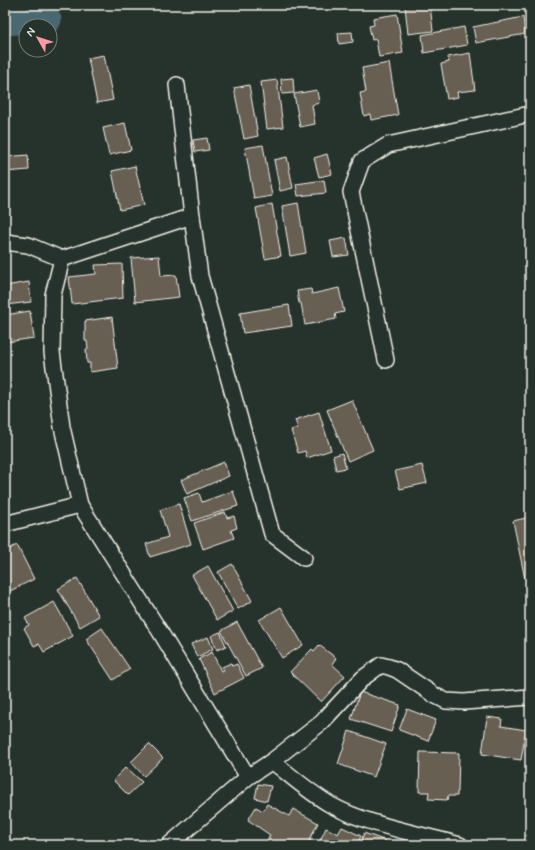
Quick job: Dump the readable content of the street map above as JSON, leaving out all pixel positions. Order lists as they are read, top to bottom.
{
  "north": "top left"
}
